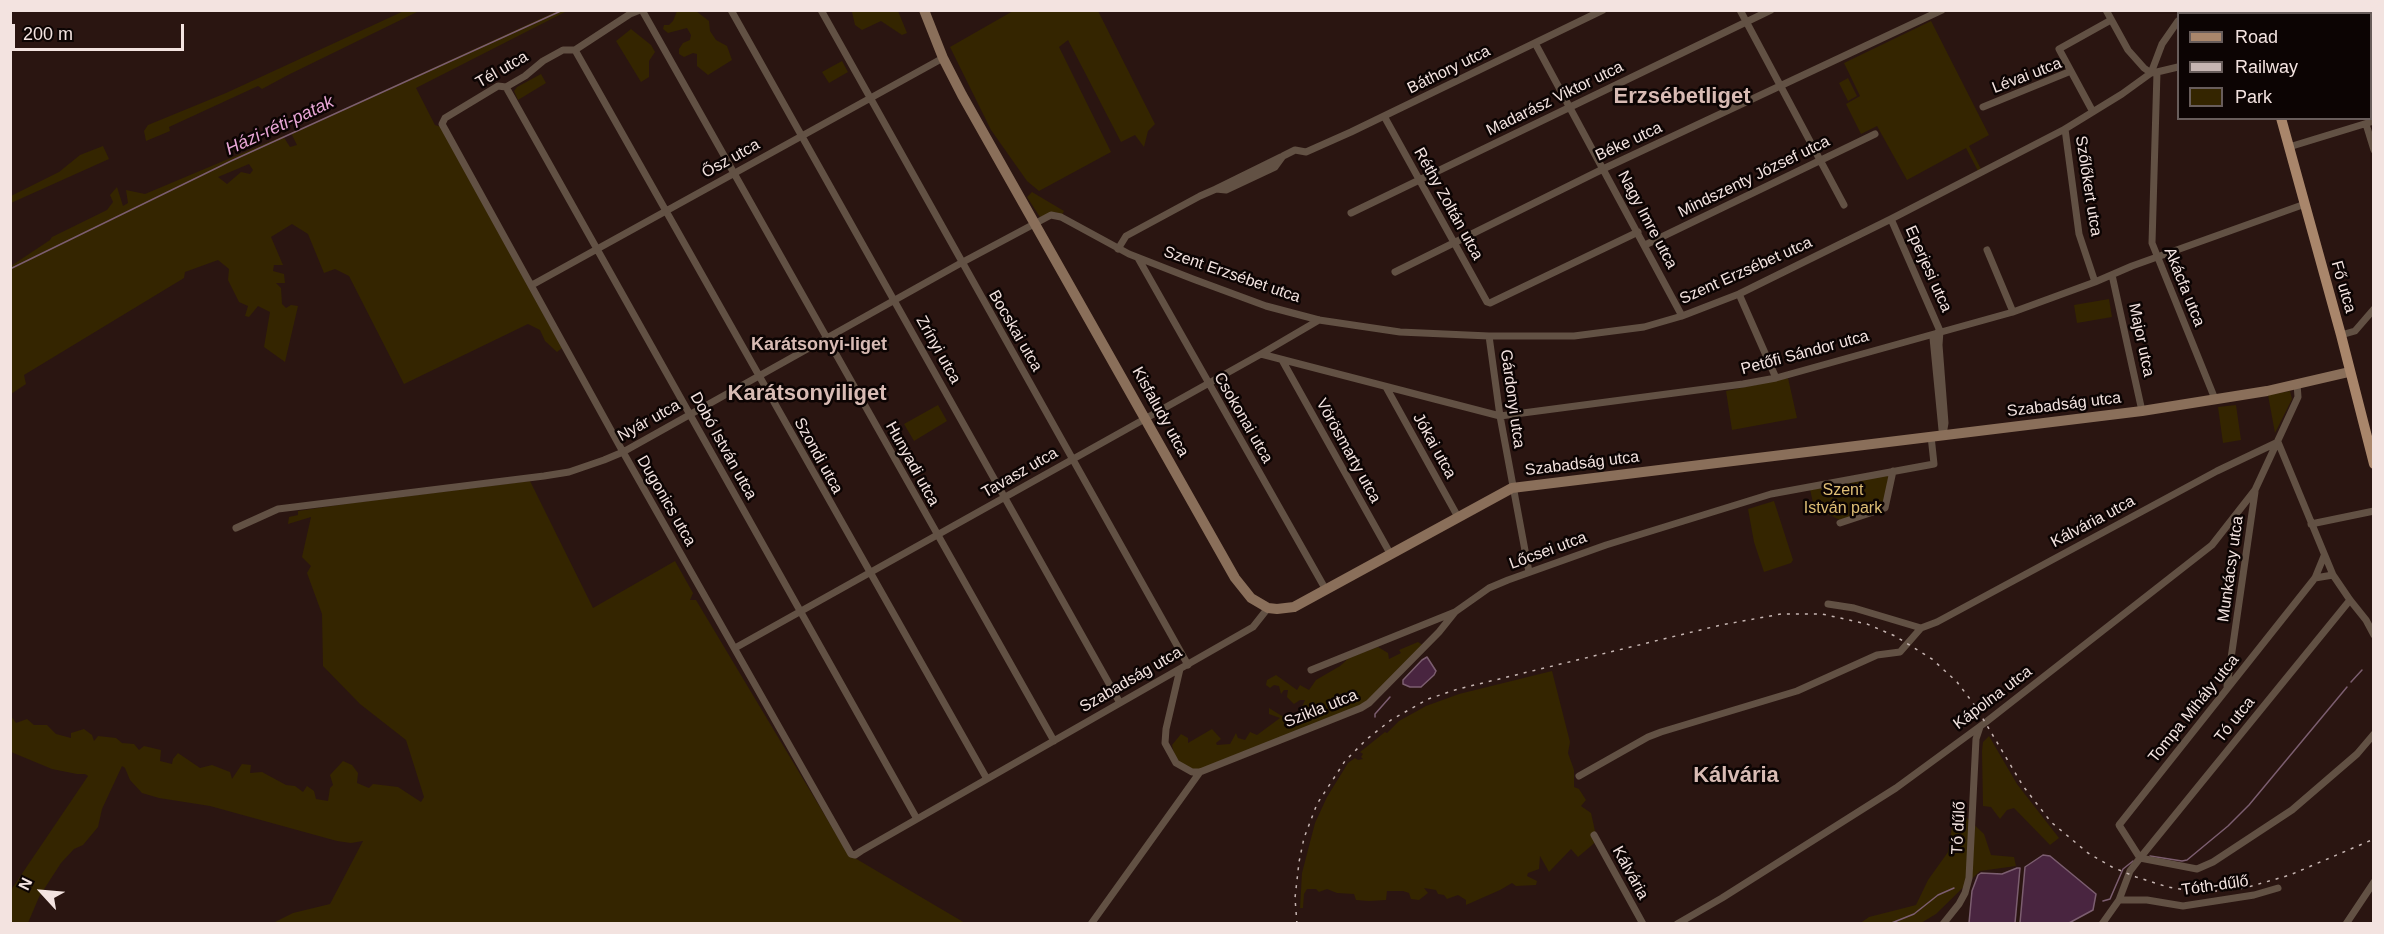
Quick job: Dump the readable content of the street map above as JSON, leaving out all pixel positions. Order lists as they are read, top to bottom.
{
  "streets": {
    "main road": ["Fő utca"],
    "street": [
      "Tél utca",
      "Báthory utca",
      "Lévai utca",
      "Madarász Viktor utca",
      "Béke utca",
      "Ősz utca",
      "Mindszenty József utca",
      "Szőlőkert utca",
      "Réthy Zoltán utca",
      "Nagy Imre utca",
      "Eperjesi utca",
      "Szent Erzsébet utca",
      "Akácfa utca",
      "Bocskai utca",
      "Major utca",
      "Zrínyi utca",
      "Petőfi Sándor utca",
      "Gárdonyi utca",
      "Szabadság utca",
      "Kisfaludy utca",
      "Csokonai utca",
      "Nyár utca",
      "Dobó István utca",
      "Jókai utca",
      "Vörösmarty utca",
      "Szondi utca",
      "Hunyadi utca",
      "Tavasz utca",
      "Dugonics utca",
      "Kálvária utca",
      "Lőcsei utca",
      "Munkácsy utca",
      "Kápolna utca",
      "Szikla utca",
      "Tompa Mihály utca",
      "Tó utca",
      "Tó dűlő",
      "Kálvária",
      "Tóth-dűlő"
    ]
  },
  "crossings": [
    ["Tél utca", "Dobó István utca"],
    ["Tél utca", "Szondi utca"],
    ["Tél utca", "Hunyadi utca"],
    ["Tél utca", "Dugonics utca"],
    ["Báthory utca", "Réthy Zoltán utca"],
    ["Báthory utca", "Nagy Imre utca"],
    ["Lévai utca", "Szent Erzsébet utca"],
    ["Madarász Viktor utca", "Réthy Zoltán utca"],
    ["Madarász Viktor utca", "Nagy Imre utca"],
    ["Béke utca", "Réthy Zoltán utca"],
    ["Béke utca", "Nagy Imre utca"],
    ["Ősz utca", "Bocskai utca"],
    ["Ősz utca", "Zrínyi utca"],
    ["Ősz utca", "Dobó István utca"],
    ["Ősz utca", "Szondi utca"],
    ["Ősz utca", "Hunyadi utca"],
    ["Ősz utca", "Dugonics utca"],
    ["Mindszenty József utca", "Nagy Imre utca"],
    ["Szőlőkert utca", "Szent Erzsébet utca"],
    ["Szőlőkert utca", "Petőfi Sándor utca"],
    ["Réthy Zoltán utca", "Nagy Imre utca"],
    ["Nagy Imre utca", "Szent Erzsébet utca"],
    ["Eperjesi utca", "Szent Erzsébet utca"],
    ["Eperjesi utca", "Petőfi Sándor utca"],
    ["Eperjesi utca", "Szabadság utca"],
    ["Szent Erzsébet utca", "Akácfa utca"],
    ["Szent Erzsébet utca", "Gárdonyi utca"],
    ["Szent Erzsébet utca", "Csokonai utca"],
    ["Szent Erzsébet utca", "Nyár utca"],
    ["Szent Erzsébet utca", "Tavasz utca"],
    ["Akácfa utca", "Petőfi Sándor utca"],
    ["Akácfa utca", "Szabadság utca"],
    ["Fő utca", "Petőfi Sándor utca"],
    ["Fő utca", "Szabadság utca"],
    ["Bocskai utca", "Szabadság utca"],
    ["Bocskai utca", "Nyár utca"],
    ["Bocskai utca", "Tavasz utca"],
    ["Major utca", "Petőfi Sándor utca"],
    ["Major utca", "Szabadság utca"],
    ["Zrínyi utca", "Szabadság utca"],
    ["Zrínyi utca", "Nyár utca"],
    ["Zrínyi utca", "Tavasz utca"],
    ["Petőfi Sándor utca", "Gárdonyi utca"],
    ["Petőfi Sándor utca", "Jókai utca"],
    ["Petőfi Sándor utca", "Vörösmarty utca"],
    ["Petőfi Sándor utca", "Tavasz utca"],
    ["Gárdonyi utca", "Szabadság utca"],
    ["Gárdonyi utca", "Lőcsei utca"],
    ["Szabadság utca", "Kisfaludy utca"],
    ["Szabadság utca", "Csokonai utca"],
    ["Szabadság utca", "Dobó István utca"],
    ["Szabadság utca", "Jókai utca"],
    ["Szabadság utca", "Vörösmarty utca"],
    ["Szabadság utca", "Szondi utca"],
    ["Szabadság utca", "Hunyadi utca"],
    ["Szabadság utca", "Dugonics utca"],
    ["Szabadság utca", "Kápolna utca"],
    ["Kisfaludy utca", "Nyár utca"],
    ["Kisfaludy utca", "Tavasz utca"],
    ["Csokonai utca", "Tavasz utca"],
    ["Nyár utca", "Dobó István utca"],
    ["Nyár utca", "Szondi utca"],
    ["Nyár utca", "Hunyadi utca"],
    ["Nyár utca", "Dugonics utca"],
    ["Dobó István utca", "Tavasz utca"],
    ["Szondi utca", "Tavasz utca"],
    ["Hunyadi utca", "Tavasz utca"],
    ["Tavasz utca", "Dugonics utca"],
    ["Kálvária utca", "Kápolna utca"],
    ["Lőcsei utca", "Szikla utca"],
    ["Munkácsy utca", "Kápolna utca"],
    ["Munkácsy utca", "Tompa Mihály utca"],
    ["Kápolna utca", "Tó dűlő"],
    ["Tompa Mihály utca", "Tó utca"],
    ["Tó utca", "Tóth-dűlő"]
  ],
  "districts": [
    "Erzsébetliget",
    "Karátsonyi-liget",
    "Karátsonyiliget",
    "Kálvária"
  ],
  "water": ["Házi-réti-patak"],
  "parks": ["Szent István park"],
  "legend": ["Road", "Railway", "Park"],
  "scale_bar": "200 m",
  "north": "top left"
}
